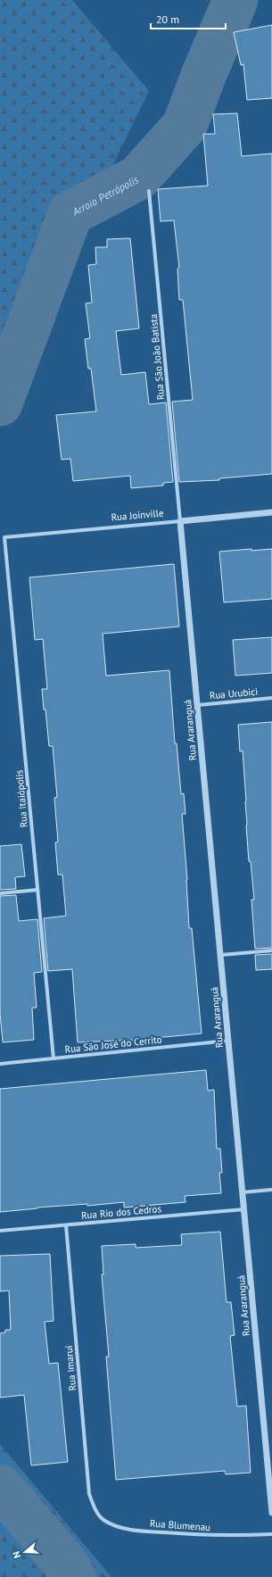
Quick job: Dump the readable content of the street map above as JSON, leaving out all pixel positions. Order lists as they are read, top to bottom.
{
  "streets": {
    "street": [
      "Rua São João Batista",
      "Rua Joinville",
      "Rua Urubici",
      "Rua Araranguá",
      "Rua Itaiópolis",
      "Rua São José do Cerrito",
      "Rua Rio dos Cedros",
      "Rua Imaruí",
      "Rua Blumenau"
    ]
  },
  "crossings": [
    ["Rua São João Batista", "Rua Joinville"],
    ["Rua São João Batista", "Rua Araranguá"],
    ["Rua Joinville", "Rua Araranguá"],
    ["Rua Joinville", "Rua Itaiópolis"],
    ["Rua Urubici", "Rua Araranguá"],
    ["Rua Araranguá", "Rua São José do Cerrito"],
    ["Rua Araranguá", "Rua Rio dos Cedros"],
    ["Rua Itaiópolis", "Rua São José do Cerrito"],
    ["Rua Rio dos Cedros", "Rua Imaruí"],
    ["Rua Imaruí", "Rua Blumenau"]
  ],
  "water": ["Arroio Petrópolis"],
  "scale_bar": "20 m",
  "north": "left"
}
